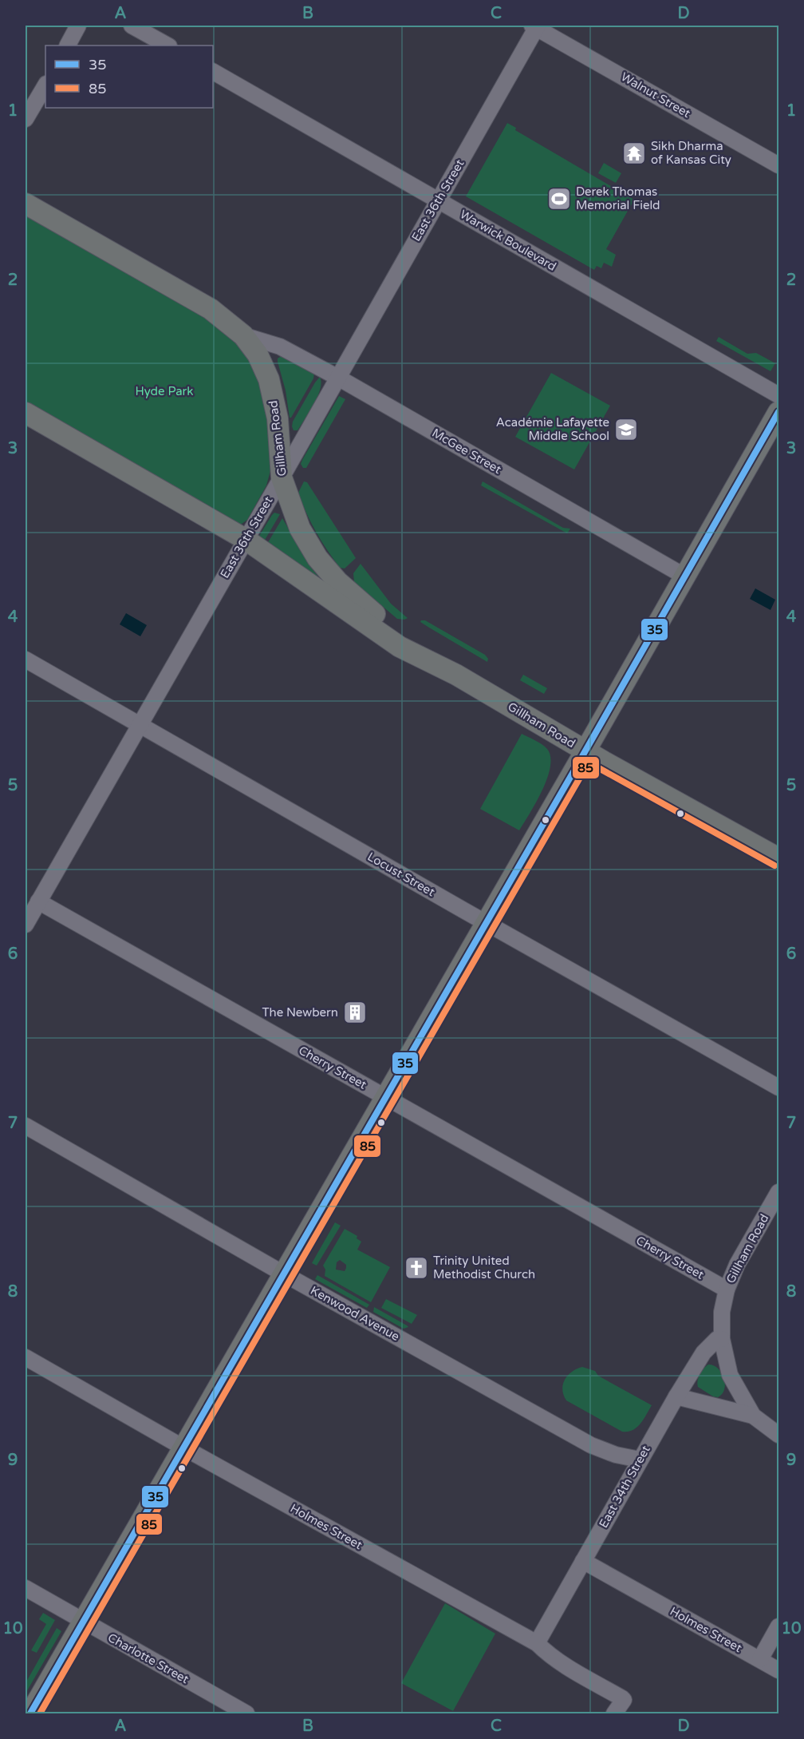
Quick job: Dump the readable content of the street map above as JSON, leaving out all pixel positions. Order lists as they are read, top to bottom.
{
  "streets": {
    "main road": ["Gillham Road"],
    "street": [
      "Walnut Street",
      "East 36th Street",
      "Warwick Boulevard",
      "McGee Street",
      "Locust Street",
      "Cherry Street",
      "Kenwood Avenue",
      "East 34th Street",
      "Holmes Street",
      "Charlotte Street"
    ]
  },
  "crossings": [
    ["Walnut Street", "East 36th Street"],
    ["East 36th Street", "Warwick Boulevard"],
    ["East 36th Street", "Gillham Road"],
    ["East 36th Street", "McGee Street"],
    ["East 36th Street", "Locust Street"],
    ["East 36th Street", "Cherry Street"],
    ["Gillham Road", "McGee Street"],
    ["Gillham Road", "Cherry Street"],
    ["Gillham Road", "East 34th Street"],
    ["Kenwood Avenue", "East 34th Street"],
    ["East 34th Street", "Holmes Street"]
  ],
  "parks": ["Hyde Park"],
  "places": {
    "temple": ["Sikh Dharma of Kansas City"],
    "sports": ["Derek Thomas Memorial Field"],
    "school or university": ["Académie Lafayette Middle School"],
    "building": ["The Newbern"],
    "church": ["Trinity United Methodist Church"]
  },
  "lines": ["transit line 35", "transit line 85"],
  "legend": ["35", "85"],
  "grid": {
    "columns": [
      "A",
      "B",
      "C",
      "D"
    ],
    "rows": [
      "1",
      "2",
      "3",
      "4",
      "5",
      "6",
      "7",
      "8",
      "9",
      "10"
    ]
  }
}
